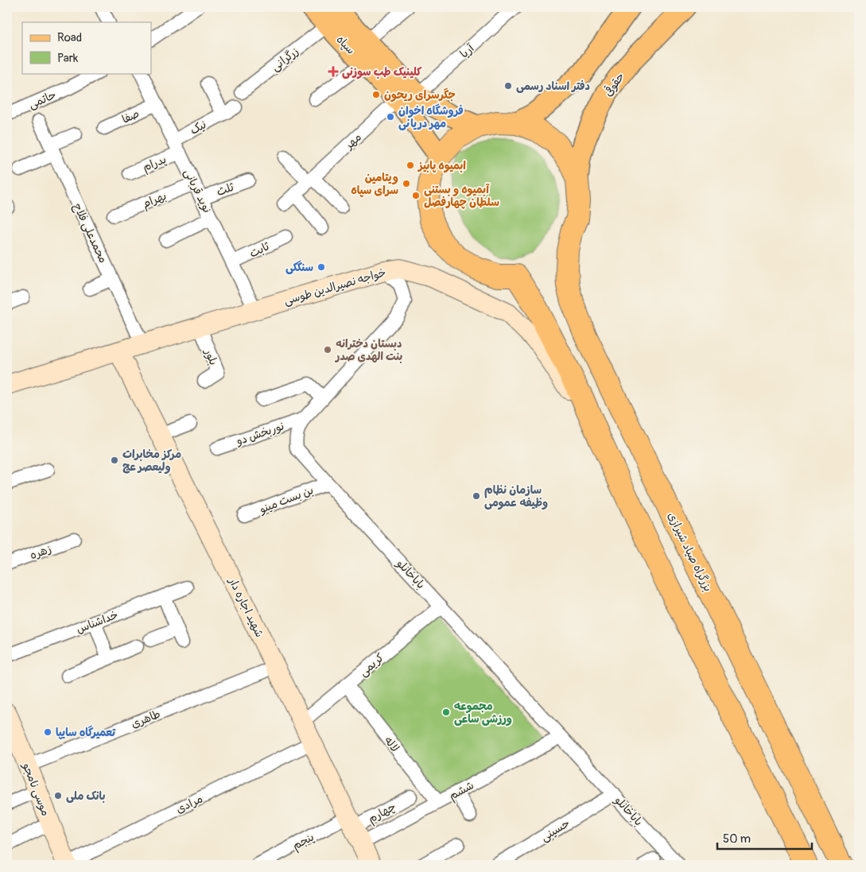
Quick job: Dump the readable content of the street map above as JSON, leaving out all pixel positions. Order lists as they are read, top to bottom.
{
  "streets": {
    "highway": ["بزرگراه صیاد شیرازی"],
    "main road": [
      "سپاه",
      "حقوقی",
      "خواجه نصیرالدین طوسی",
      "شهید اجاره دار",
      "موسی نامجو"
    ],
    "street": [
      "آریا",
      "زرگرانی",
      "حاتمی",
      "صفا",
      "نیک",
      "مهر",
      "پدرام",
      "ثلث",
      "نوید قربانی",
      "بهرام",
      "محمدعلی فلاح",
      "ثابت",
      "بلور",
      "نوربخش دو",
      "بن بست مینو",
      "زهره",
      "باباخانلو",
      "خداشناس",
      "کریمی",
      "طاهری",
      "لاله",
      "ششم",
      "مرادی",
      "چهارم",
      "حسینی",
      "پنجم"
    ]
  },
  "crossings": [
    ["سپاه", "آریا"],
    ["سپاه", "زرگرانی"],
    ["سپاه", "مهر"],
    ["سپاه", "بزرگراه صیاد شیرازی"],
    ["حقوقی", "بزرگراه صیاد شیرازی"],
    ["صفا", "نوید قربانی"],
    ["نیک", "نوید قربانی"],
    ["پدرام", "نوید قربانی"],
    ["ثلث", "نوید قربانی"],
    ["نوید قربانی", "بهرام"],
    ["نوید قربانی", "ثابت"],
    ["نوید قربانی", "خواجه نصیرالدین طوسی"],
    ["محمدعلی فلاح", "خواجه نصیرالدین طوسی"],
    ["خواجه نصیرالدین طوسی", "بلور"],
    ["خواجه نصیرالدین طوسی", "بزرگراه صیاد شیرازی"],
    ["خواجه نصیرالدین طوسی", "باباخانلو"],
    ["خواجه نصیرالدین طوسی", "شهید اجاره دار"],
    ["نوربخش دو", "باباخانلو"],
    ["بن بست مینو", "باباخانلو"],
    ["باباخانلو", "کریمی"],
    ["باباخانلو", "ششم"],
    ["باباخانلو", "حسینی"],
    ["شهید اجاره دار", "کریمی"],
    ["شهید اجاره دار", "ششم"],
    ["شهید اجاره دار", "مرادی"],
    ["شهید اجاره دار", "چهارم"],
    ["شهید اجاره دار", "پنجم"],
    ["کریمی", "لاله"],
    ["طاهری", "موسی نامجو"],
    ["لاله", "ششم"],
    ["موسی نامجو", "مرادی"],
    ["ششم", "چهارم"],
    ["ششم", "پنجم"],
    ["چهارم", "پنجم"]
  ],
  "places": {
    "health": ["کلینیک طب سوزنی"],
    "other": [
      "دفتر اسناد رسمی",
      "جگرسرای ریحون",
      "فروشگاه اخوان مهر دریانی",
      "ابمیوه پابیز",
      "ویتامین سرای سپاه",
      "آبمیوه و بستنی سلطان چهارفصل",
      "سنگکی",
      "دبستان دخترانه بنت الهدی صدر",
      "مرکز مخابرات ولیعصر عج",
      "سازمان نظام وظیفه عمومی",
      "مجموعه ورزشی ساعی",
      "تعمیرگاه سایپا",
      "بانک ملی"
    ]
  },
  "legend": ["Road", "Park"],
  "scale_bar": "50 m"
}
